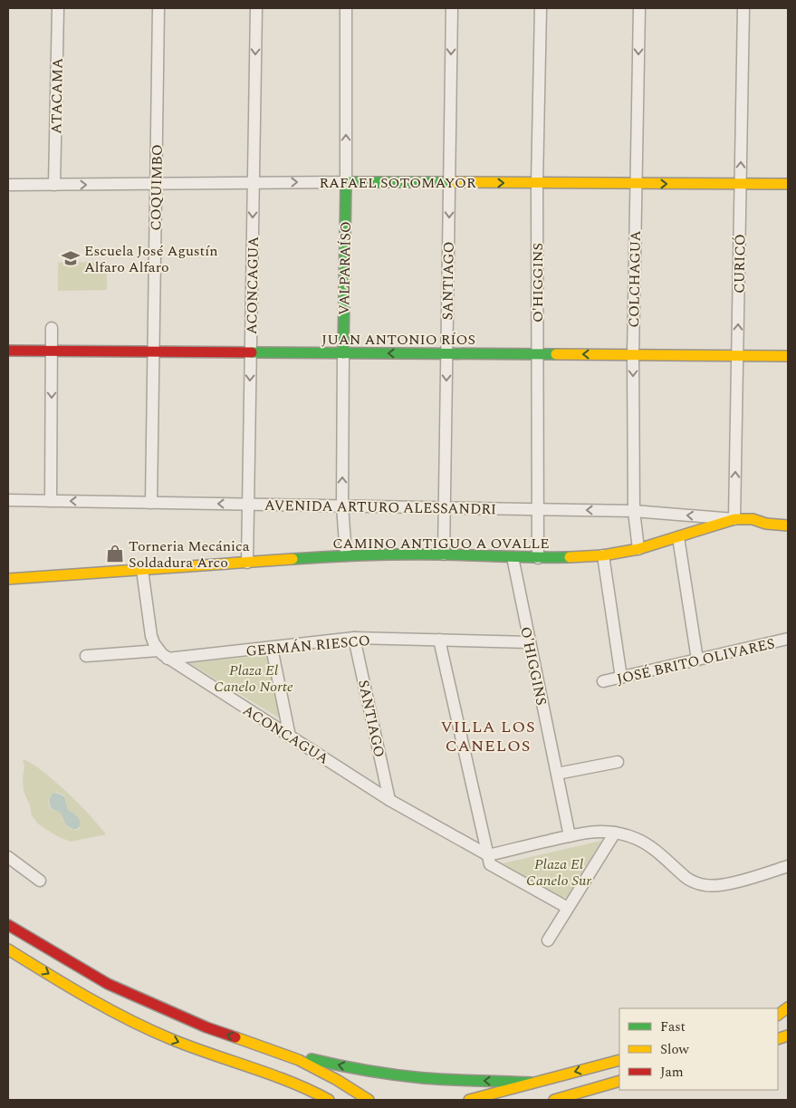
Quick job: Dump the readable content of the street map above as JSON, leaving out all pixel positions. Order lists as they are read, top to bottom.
{
  "streets": {
    "main road": [
      "RAFAEL SOTOMAYOR",
      "VALPARAÍSO",
      "JUAN ANTONIO RÍOS",
      "AVENIDA ARTURO ALESSANDRI",
      "CAMINO ANTIGUO A OVALLE"
    ],
    "street": [
      "ATACAMA",
      "COQUIMBO",
      "CURICÓ",
      "COLCHAGUA",
      "SANTIAGO",
      "O'HIGGINS",
      "ACONCAGUA",
      "GERMÁN RIESCO",
      "JOSÉ BRITO OLIVARES"
    ]
  },
  "crossings": [
    ["ATACAMA", "RAFAEL SOTOMAYOR"],
    ["RAFAEL SOTOMAYOR", "COQUIMBO"],
    ["RAFAEL SOTOMAYOR", "CURICÓ"],
    ["RAFAEL SOTOMAYOR", "VALPARAÍSO"],
    ["RAFAEL SOTOMAYOR", "COLCHAGUA"],
    ["RAFAEL SOTOMAYOR", "SANTIAGO"],
    ["RAFAEL SOTOMAYOR", "O'HIGGINS"],
    ["RAFAEL SOTOMAYOR", "ACONCAGUA"],
    ["COQUIMBO", "JUAN ANTONIO RÍOS"],
    ["COQUIMBO", "AVENIDA ARTURO ALESSANDRI"],
    ["CURICÓ", "JUAN ANTONIO RÍOS"],
    ["CURICÓ", "AVENIDA ARTURO ALESSANDRI"],
    ["CURICÓ", "CAMINO ANTIGUO A OVALLE"],
    ["VALPARAÍSO", "JUAN ANTONIO RÍOS"],
    ["VALPARAÍSO", "AVENIDA ARTURO ALESSANDRI"],
    ["VALPARAÍSO", "CAMINO ANTIGUO A OVALLE"],
    ["COLCHAGUA", "JUAN ANTONIO RÍOS"],
    ["COLCHAGUA", "AVENIDA ARTURO ALESSANDRI"],
    ["COLCHAGUA", "CAMINO ANTIGUO A OVALLE"],
    ["SANTIAGO", "ACONCAGUA"],
    ["SANTIAGO", "JUAN ANTONIO RÍOS"],
    ["SANTIAGO", "AVENIDA ARTURO ALESSANDRI"],
    ["SANTIAGO", "CAMINO ANTIGUO A OVALLE"],
    ["SANTIAGO", "GERMÁN RIESCO"],
    ["O'HIGGINS", "JUAN ANTONIO RÍOS"],
    ["O'HIGGINS", "AVENIDA ARTURO ALESSANDRI"],
    ["O'HIGGINS", "CAMINO ANTIGUO A OVALLE"],
    ["O'HIGGINS", "GERMÁN RIESCO"],
    ["ACONCAGUA", "JUAN ANTONIO RÍOS"],
    ["ACONCAGUA", "AVENIDA ARTURO ALESSANDRI"],
    ["ACONCAGUA", "CAMINO ANTIGUO A OVALLE"],
    ["ACONCAGUA", "GERMÁN RIESCO"],
    ["AVENIDA ARTURO ALESSANDRI", "CAMINO ANTIGUO A OVALLE"]
  ],
  "one_way": [
    "RAFAEL SOTOMAYOR",
    "CURICÓ",
    "VALPARAÍSO",
    "COLCHAGUA",
    "SANTIAGO",
    "ACONCAGUA",
    "AVENIDA ARTURO ALESSANDRI"
  ],
  "districts": ["VILLA LOS CANELOS"],
  "parks": ["Plaza El Canelo Norte", "Plaza El Canelo Sur"],
  "places": {
    "school or university": ["Escuela José Agustín Alfaro Alfaro"],
    "shop": ["Torneria Mecánica Soldadura Arco"]
  },
  "legend": ["Fast", "Slow", "Jam"]
}
